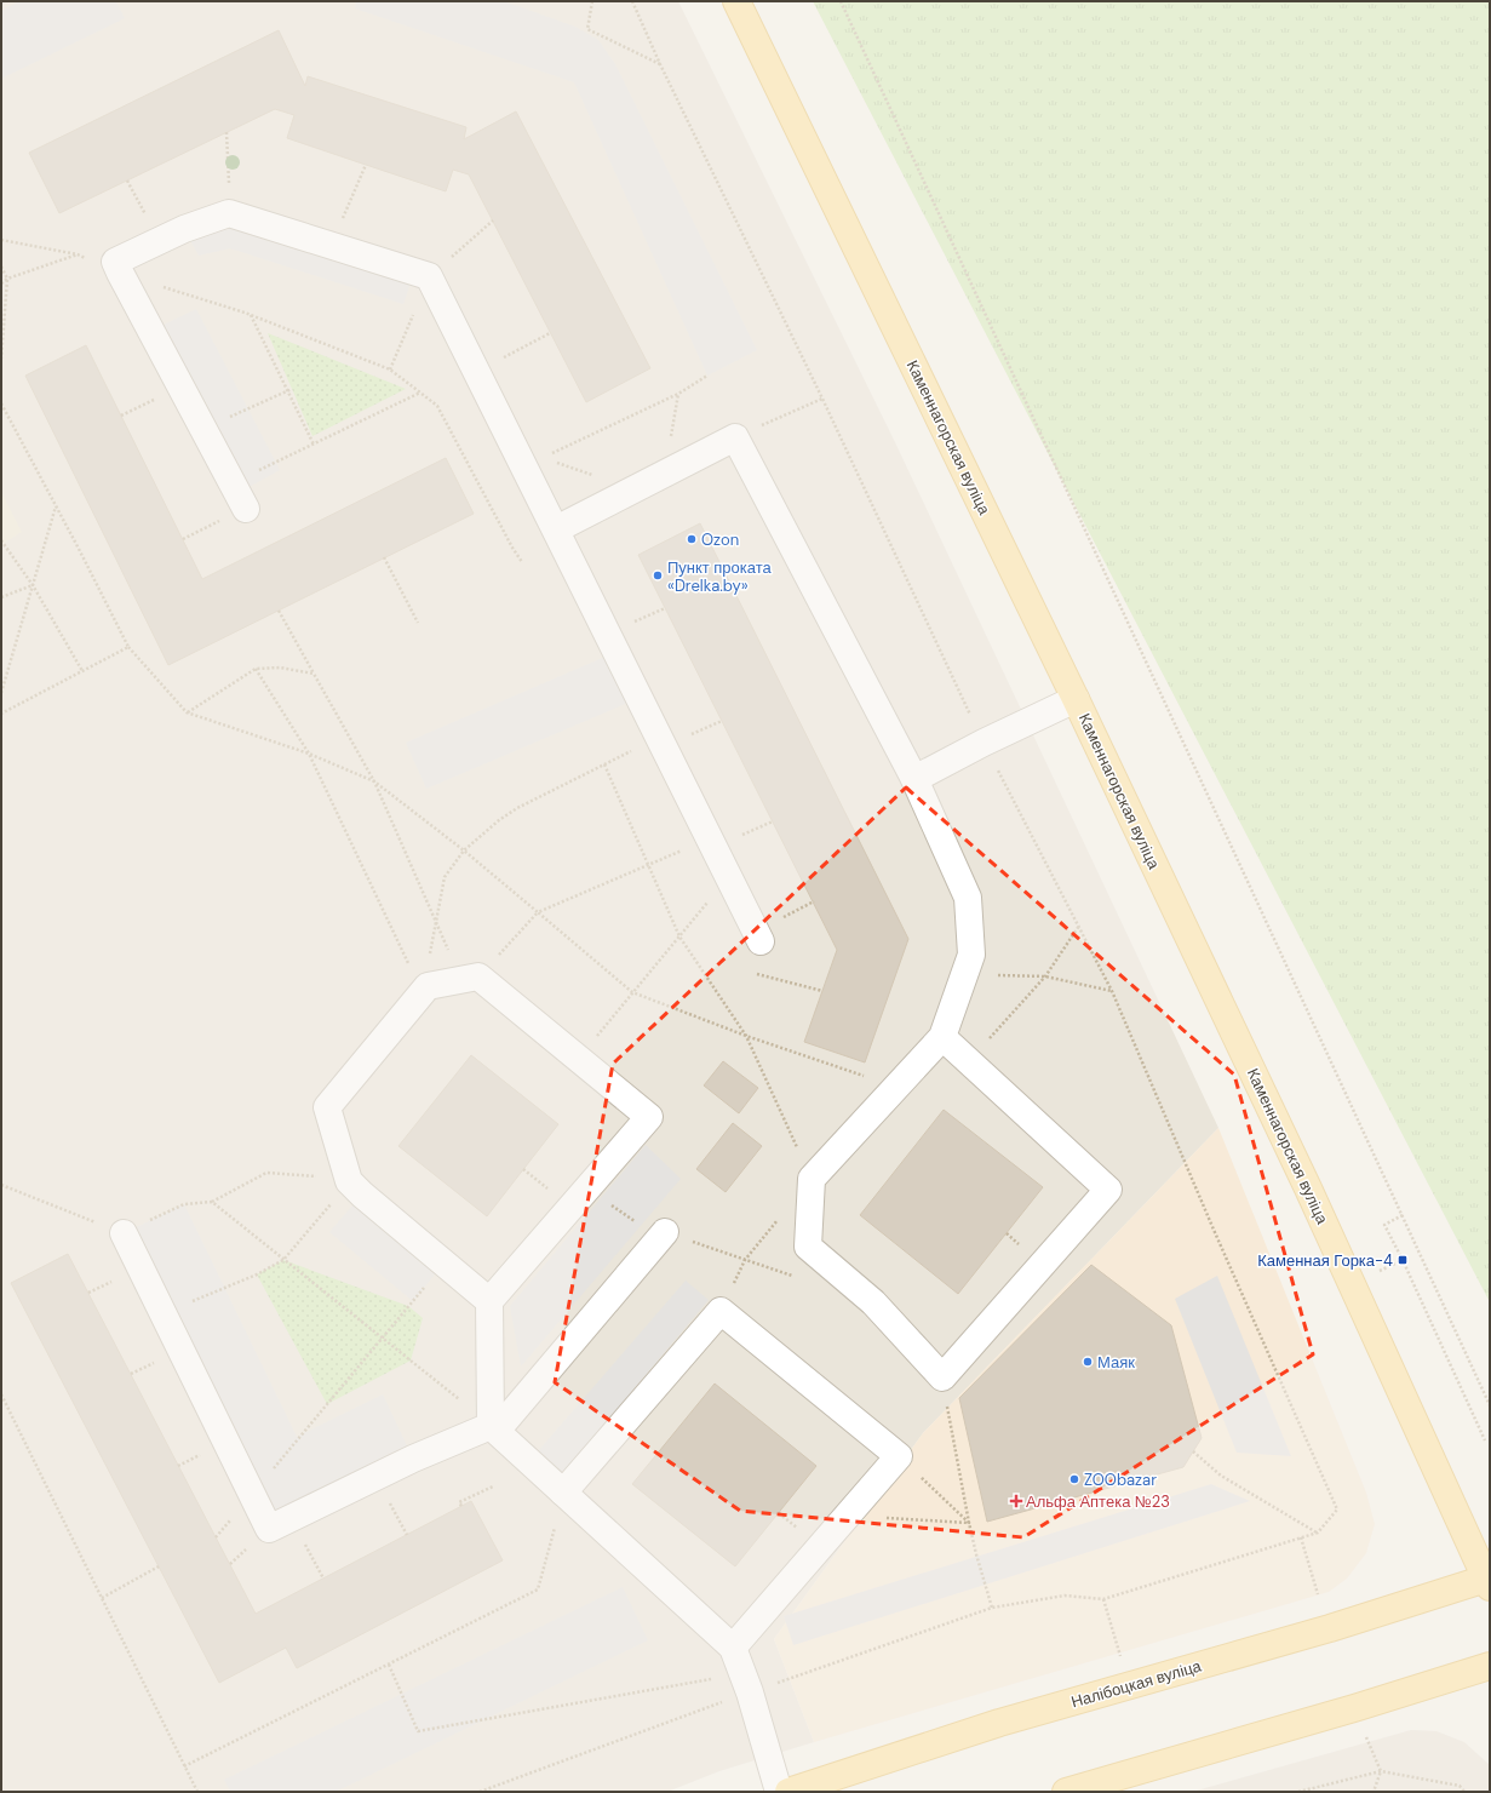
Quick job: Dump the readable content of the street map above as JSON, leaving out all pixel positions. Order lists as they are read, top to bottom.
{
  "streets": {
    "main road": ["Каменнагорская вуліца", "Налібоцкая вуліца"]
  },
  "crossings": [
    ["Каменнагорская вуліца", "Налібоцкая вуліца"]
  ],
  "places": {
    "other": [
      "Ozon",
      "Пункт проката «Drelka.by»",
      "Маяк",
      "ZOObazar"
    ],
    "transit": ["Каменная Горка-4"],
    "health": ["Альфа Аптека №23"]
  }
}
